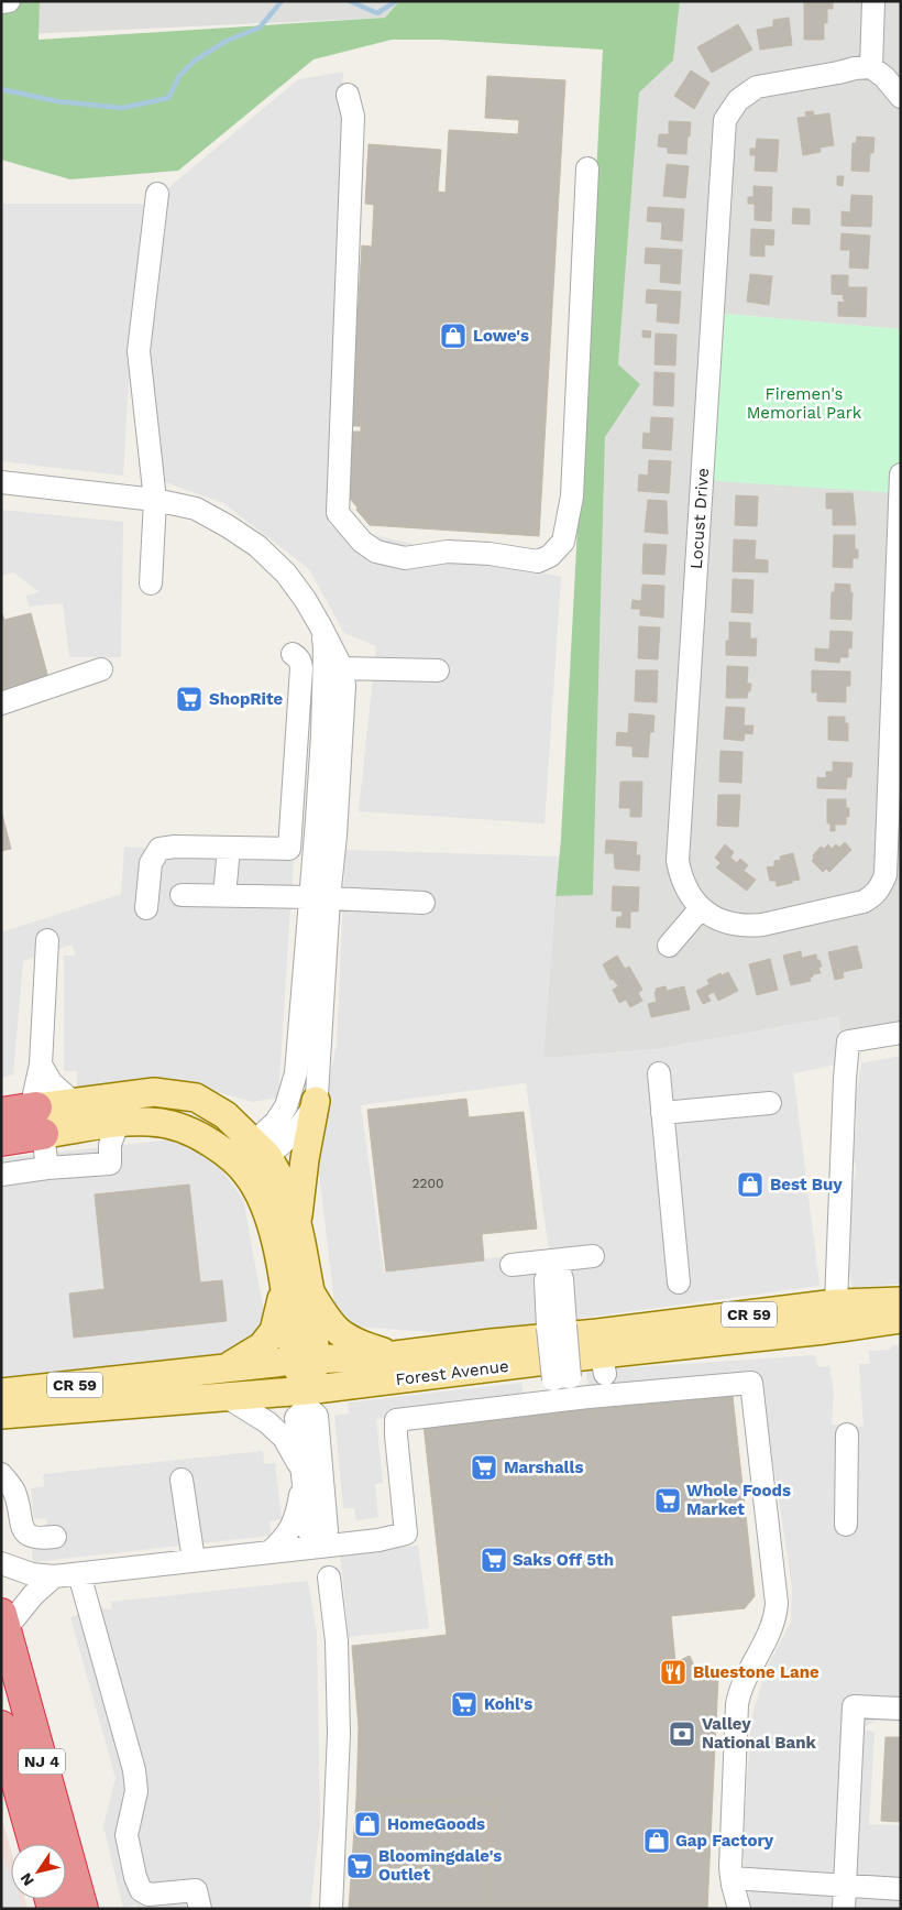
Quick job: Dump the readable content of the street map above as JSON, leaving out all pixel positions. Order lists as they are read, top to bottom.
{
  "streets": {
    "highway": ["NJ 4"],
    "main road": ["CR 59", "Forest Avenue"],
    "street": ["Locust Drive"]
  },
  "parks": ["Firemen's Memorial Park"],
  "places": {
    "shop": [
      "Lowe's",
      "Best Buy",
      "HomeGoods",
      "Gap Factory"
    ],
    "supermarket": [
      "ShopRite",
      "Marshalls",
      "Whole Foods Market",
      "Saks Off 5th",
      "Kohl's",
      "Bloomingdale's Outlet"
    ],
    "restaurant": ["Bluestone Lane"],
    "bank": ["Valley National Bank"]
  },
  "house_numbers": ["2200"],
  "north": "bottom left"
}
